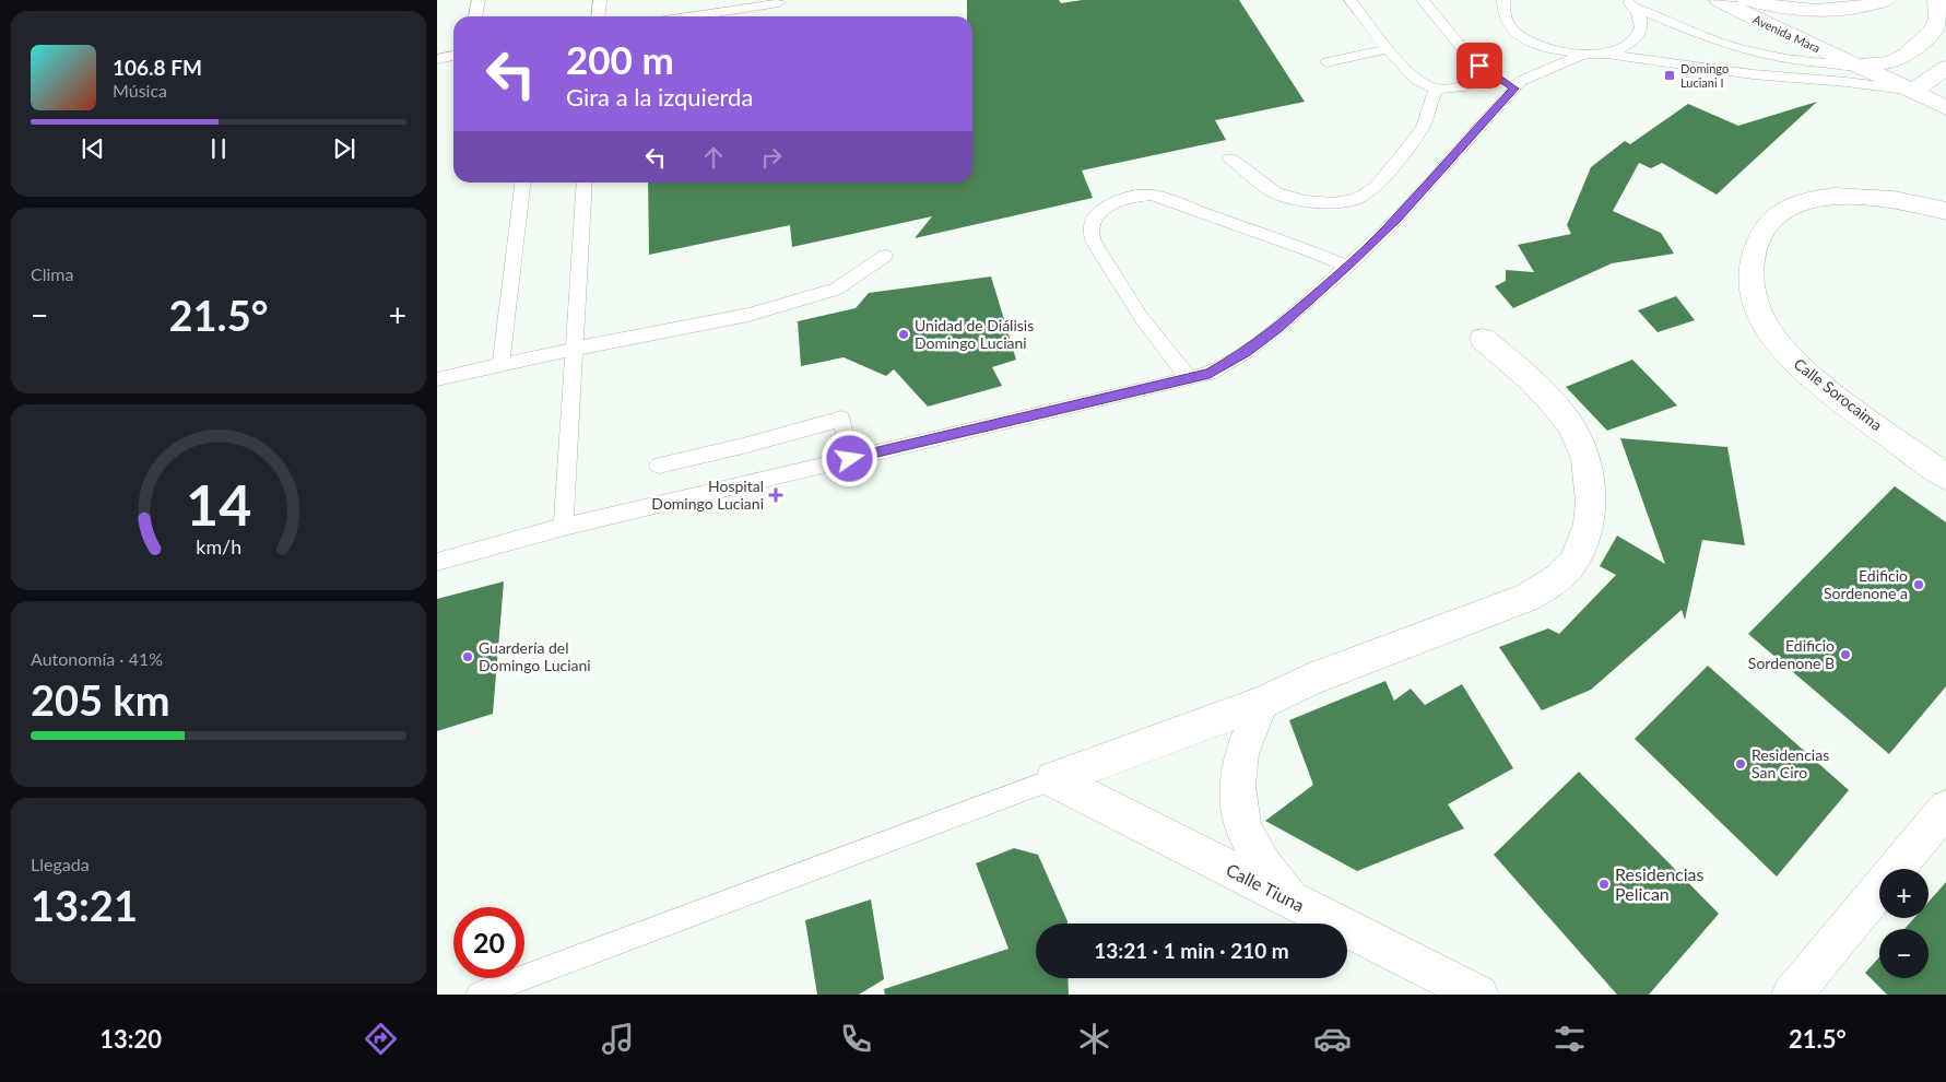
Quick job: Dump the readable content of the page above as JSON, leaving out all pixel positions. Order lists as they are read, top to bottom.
{
  "streets": {
    "street": ["Avenida Mara", "Calle Sorocaima", "Calle Tiuna"]
  },
  "places": {
    "transit": ["Domingo Luciani I"],
    "other": [
      "Unidad de Diálisis Domingo Luciani",
      "Edificio Sordenone a",
      "Edificio Sordenone B",
      "Guardería del Domingo Luciani",
      "Residencias San Ciro",
      "Residencias Pelican"
    ],
    "health": ["Hospital Domingo Luciani"]
  },
  "page": {
    "turn": ["200 m", "Gira a la izquierda"],
    "song": ["106.8 FM", "Música"],
    "tile": [
      "Clima",
      ["Autonomía · 41%", "205 km"],
      ["Llegada", "13:21"]
    ],
    "heat": ["−", "21.5°", "+"],
    "map_buttons": ["+", "−"],
    "limit": "20",
    "trip": "13:21 · 1 min · 210 m",
    "tabs": ["13:20", "21.5°"],
    "gauge": ["14", "km/h"]
  }
}
